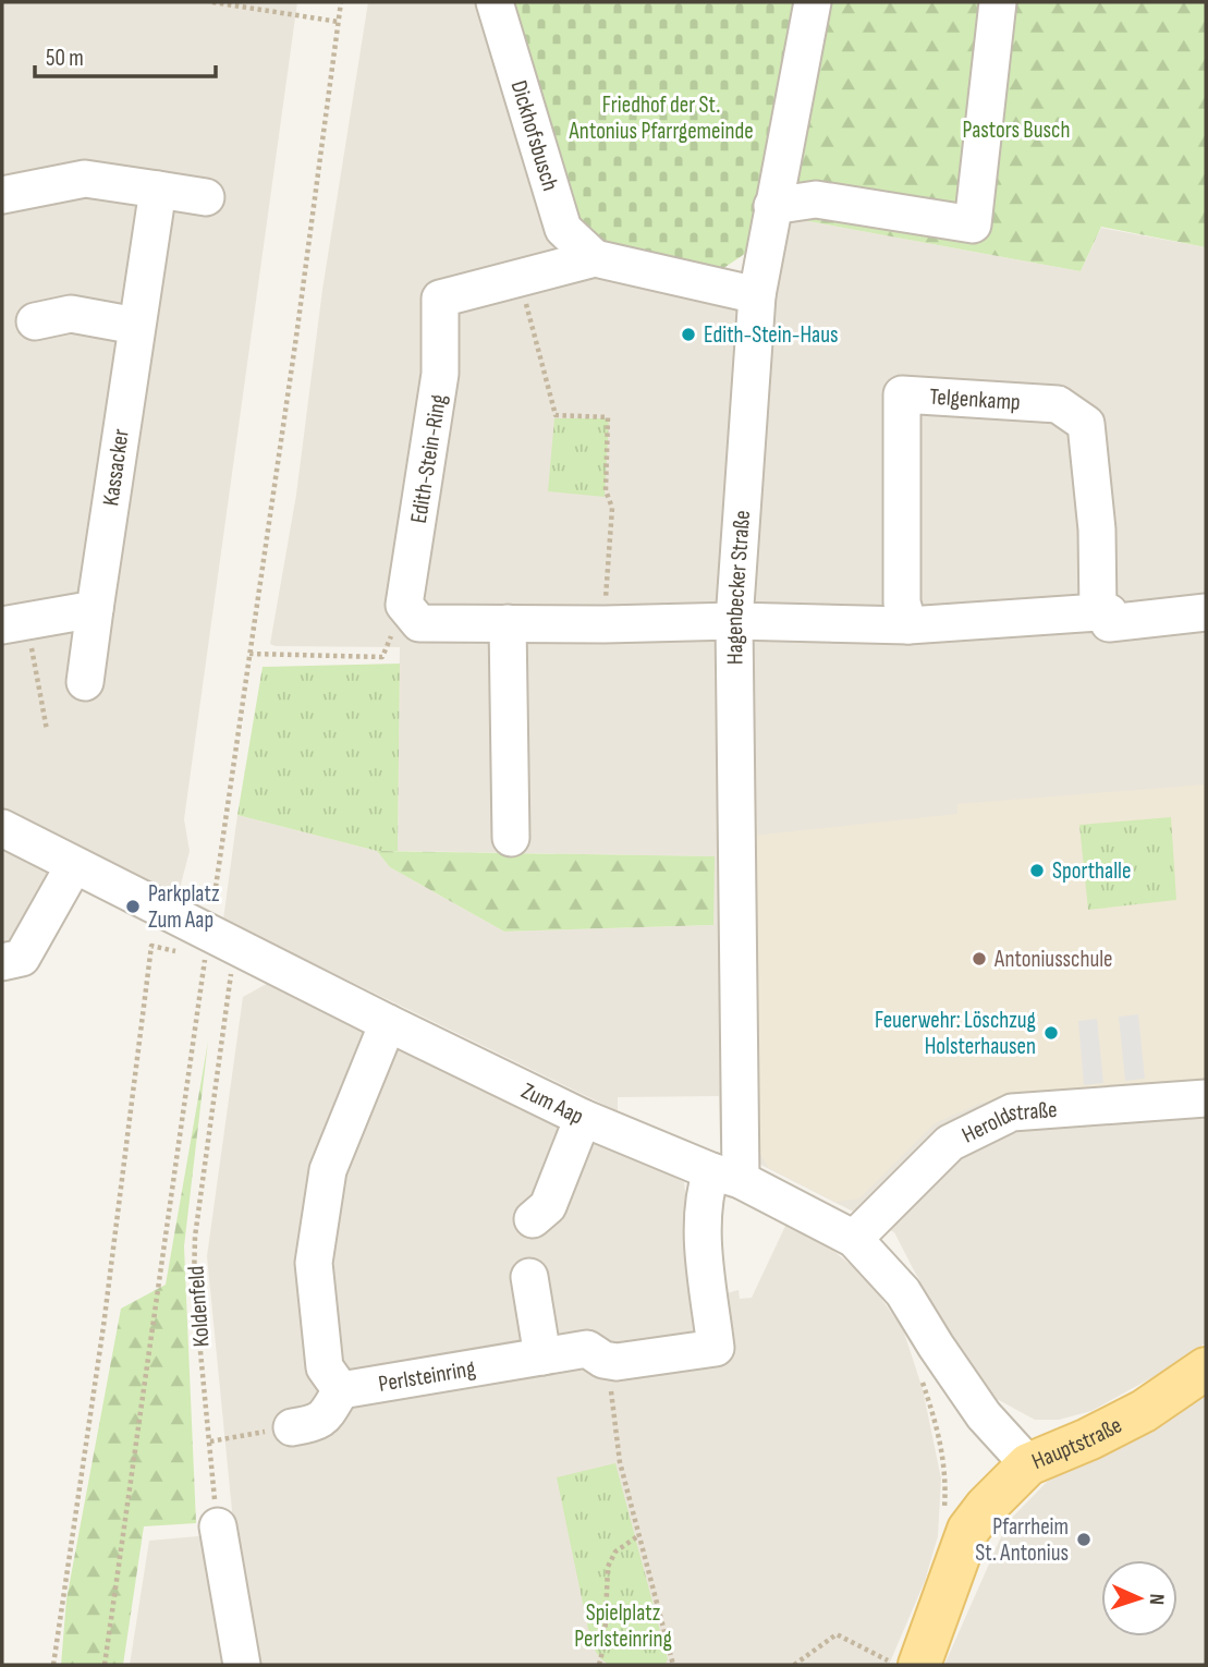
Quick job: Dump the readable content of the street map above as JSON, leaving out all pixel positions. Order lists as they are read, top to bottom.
{
  "streets": {
    "main road": ["Hauptstraße"],
    "street": [
      "Dickhofsbusch",
      "Telgenkamp",
      "Edith-Stein-Ring",
      "Kassacker",
      "Hagenbecker Straße",
      "Zum Aap",
      "Heroldstraße",
      "Perlsteinring"
    ],
    "path": ["Koldenfeld"]
  },
  "crossings": [
    ["Dickhofsbusch", "Edith-Stein-Ring"],
    ["Edith-Stein-Ring", "Hagenbecker Straße"],
    ["Hagenbecker Straße", "Zum Aap"],
    ["Hagenbecker Straße", "Perlsteinring"],
    ["Zum Aap", "Heroldstraße"],
    ["Zum Aap", "Koldenfeld"],
    ["Zum Aap", "Perlsteinring"],
    ["Zum Aap", "Hauptstraße"]
  ],
  "parks": ["Friedhof der St. Antonius Pfarrgemeinde", "Pastors Busch", "Spielplatz Perlsteinring"],
  "places": [
    "Edith-Stein-Haus",
    "Sporthalle",
    "Parkplatz Zum Aap",
    "Antoniusschule",
    "Feuerwehr: Löschzug Holsterhausen",
    "Pfarrheim St. Antonius"
  ],
  "scale_bar": "50 m",
  "north": "right"
}
